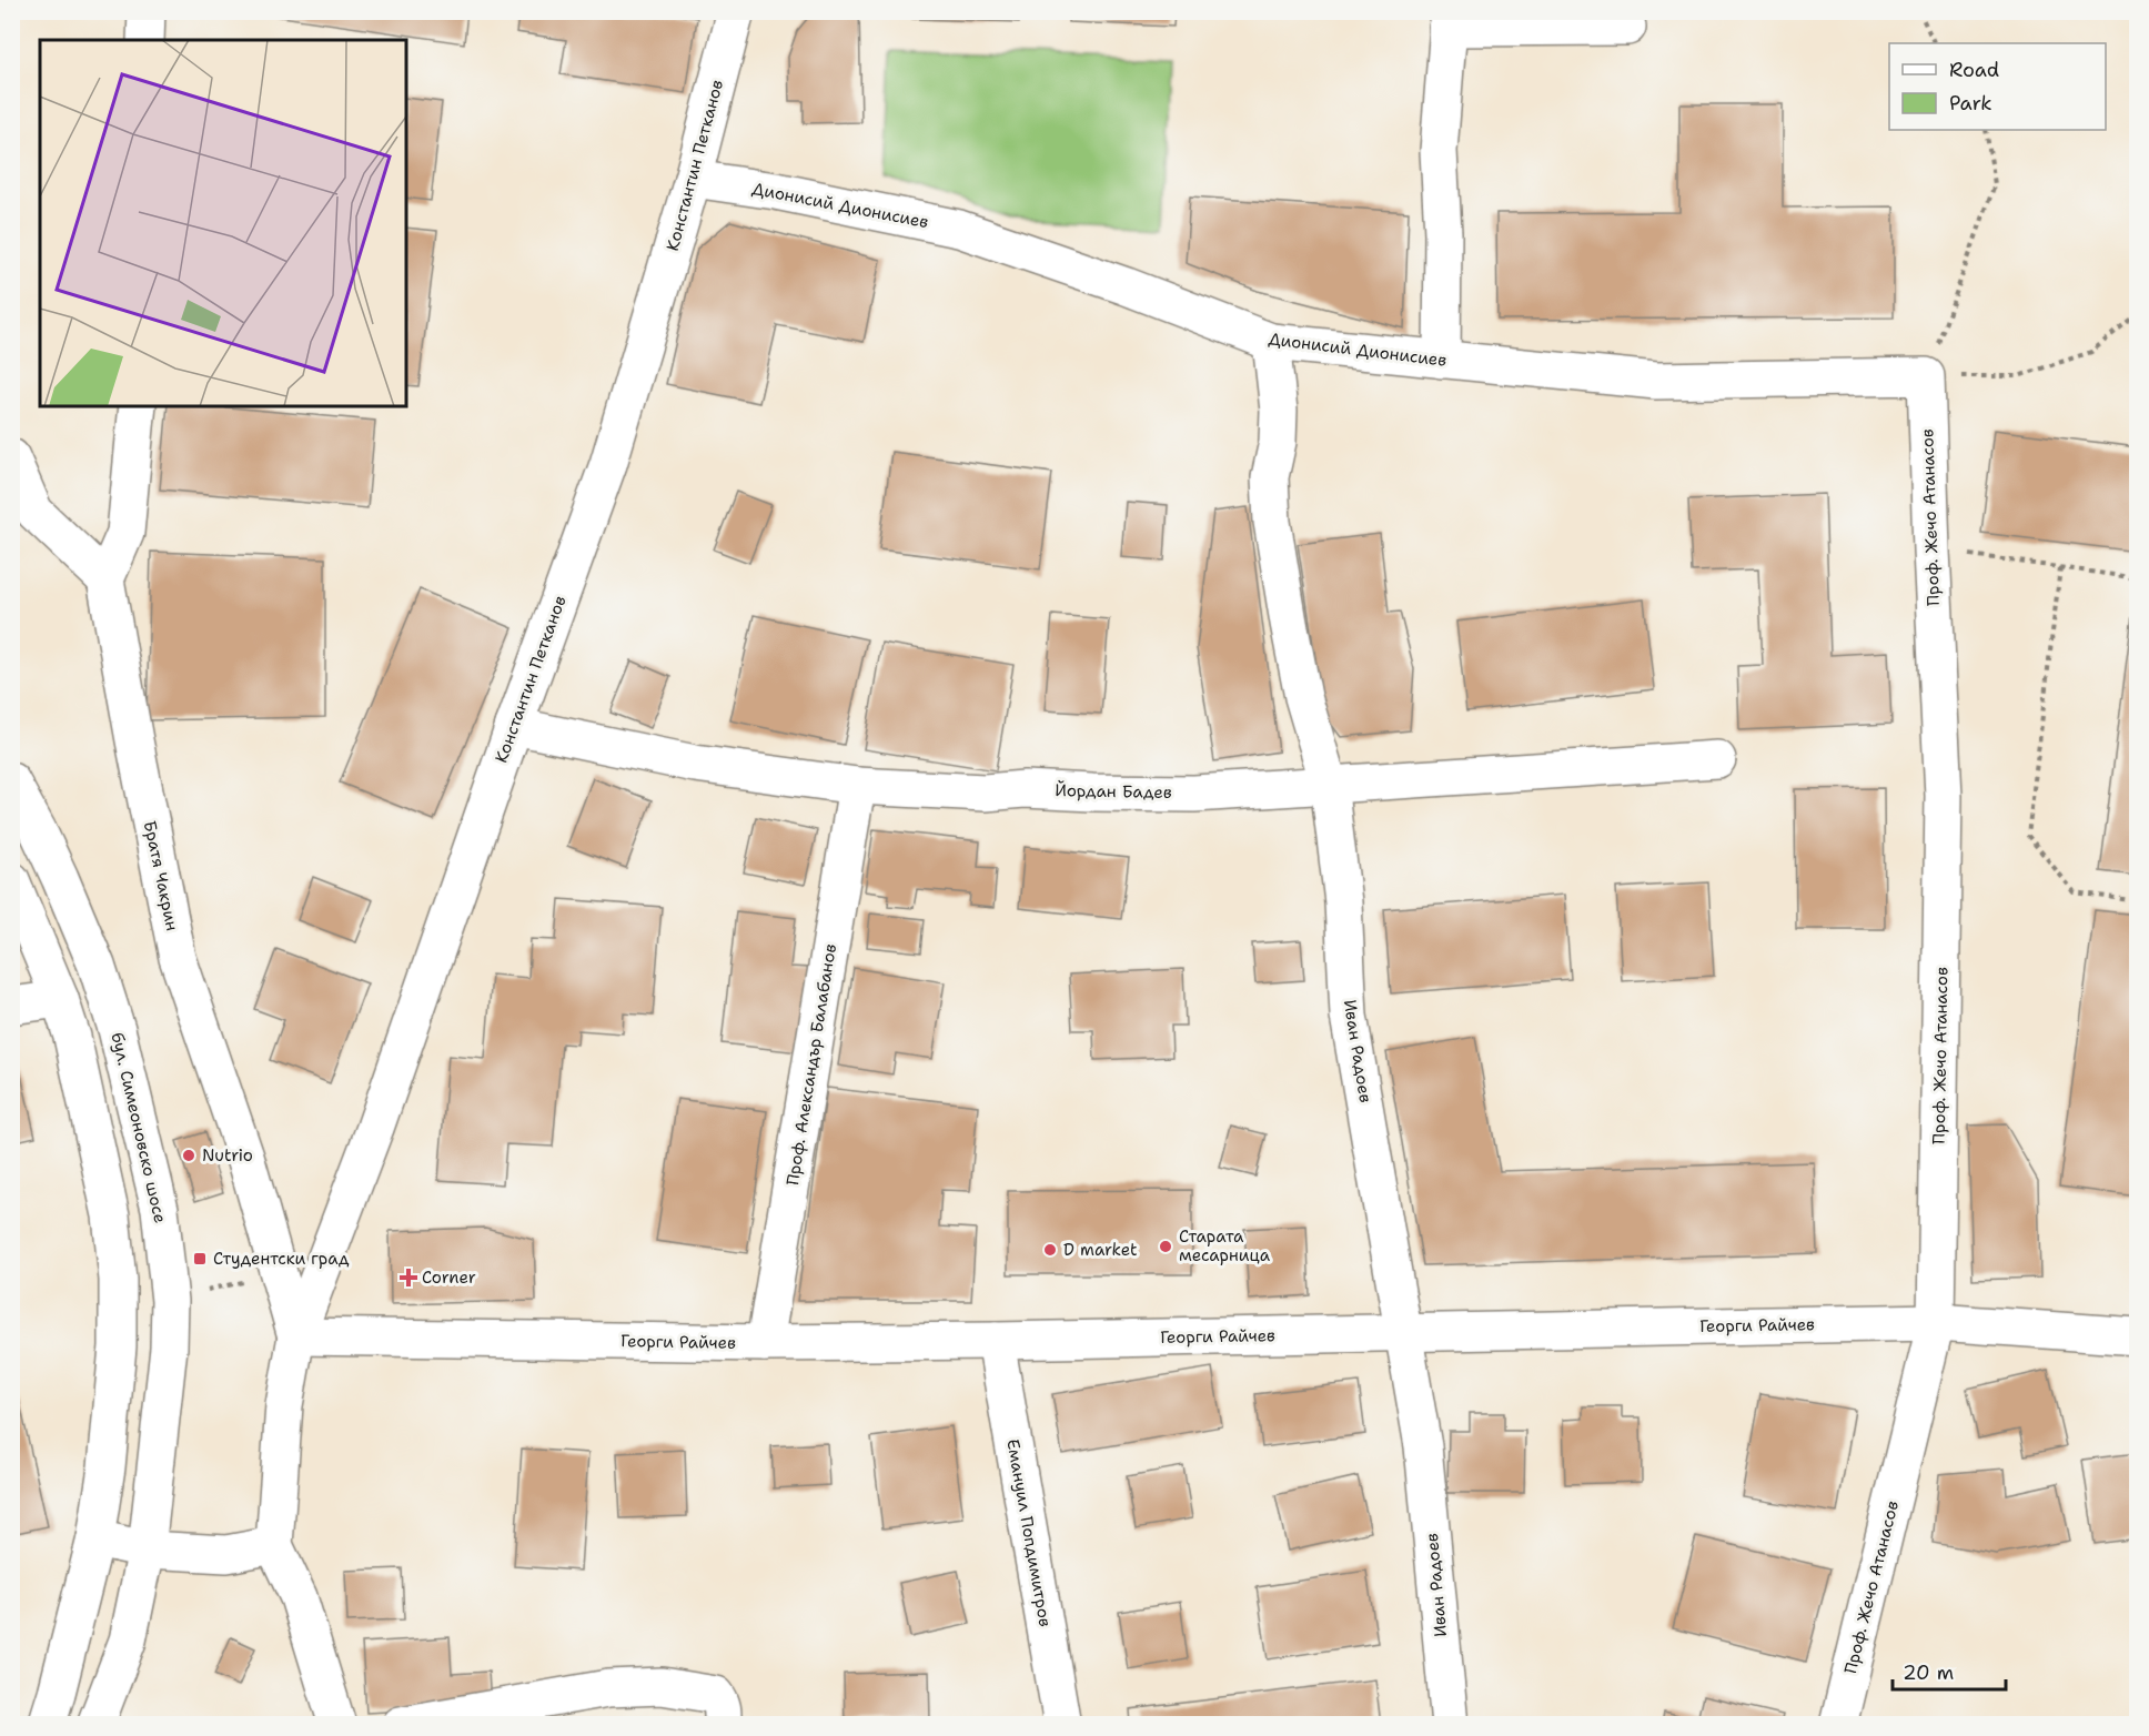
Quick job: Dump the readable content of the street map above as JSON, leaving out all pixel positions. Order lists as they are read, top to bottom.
{
  "streets": {
    "street": [
      "Константин Петканов",
      "Дионисий Дионисиев",
      "Проф. Жечо Атанасов",
      "Йордан Бадев",
      "Братя Чакрин",
      "Иван Радоев",
      "Проф. Александър Балабанов",
      "бул. Симеоновско шосе",
      "Георги Райчев",
      "Емануил Попдимитров"
    ]
  },
  "crossings": [
    ["Константин Петканов", "Дионисий Дионисиев"],
    ["Константин Петканов", "Йордан Бадев"],
    ["Константин Петканов", "Братя Чакрин"],
    ["Константин Петканов", "Георги Райчев"],
    ["Дионисий Дионисиев", "Проф. Жечо Атанасов"],
    ["Дионисий Дионисиев", "Иван Радоев"],
    ["Проф. Жечо Атанасов", "Георги Райчев"],
    ["Йордан Бадев", "Иван Радоев"],
    ["Йордан Бадев", "Проф. Александър Балабанов"],
    ["Братя Чакрин", "Георги Райчев"],
    ["Иван Радоев", "Георги Райчев"],
    ["Проф. Александър Балабанов", "Георги Райчев"],
    ["Георги Райчев", "Емануил Попдимитров"]
  ],
  "places": {
    "other": ["Nutrio", "Старата месарница", "D market"],
    "transit": ["Студентски град"],
    "health": ["Corner"]
  },
  "legend": ["Road", "Park"],
  "scale_bar": "20 m"
}
